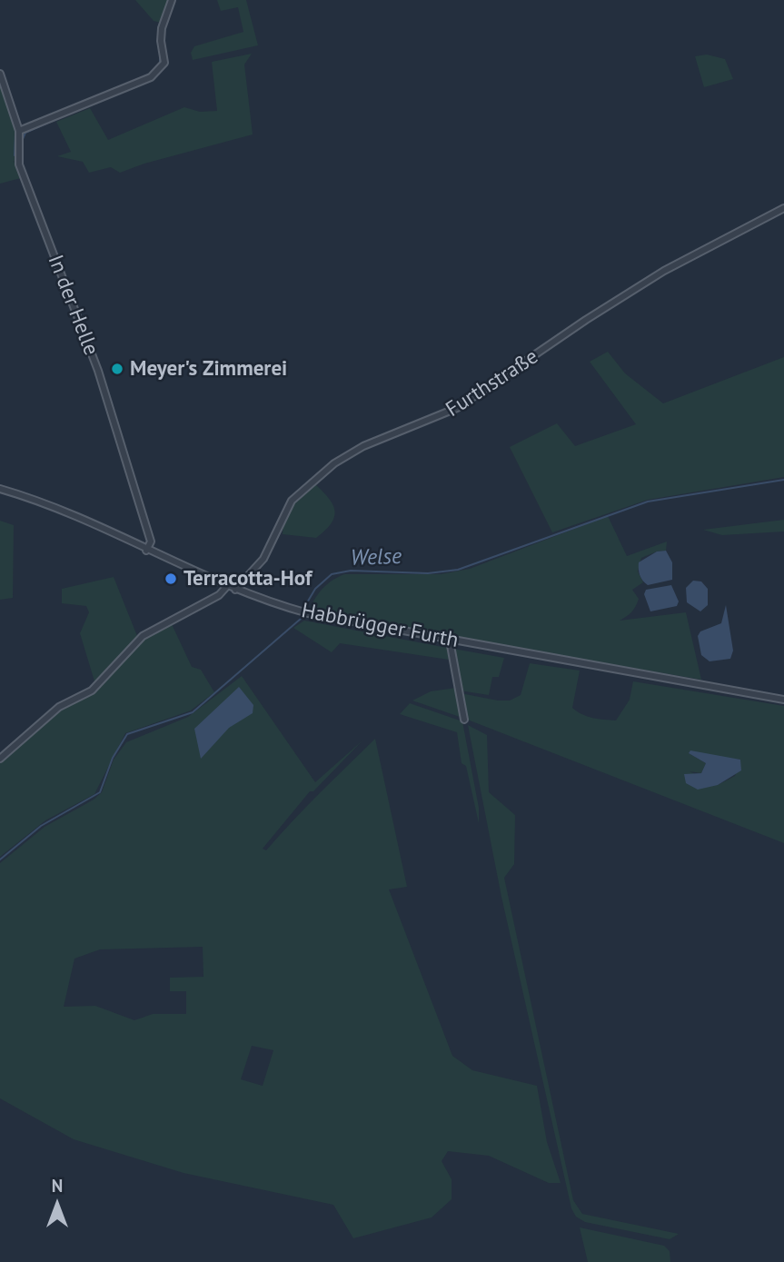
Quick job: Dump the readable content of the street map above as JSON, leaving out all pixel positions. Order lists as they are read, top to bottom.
{
  "streets": {
    "street": ["In der Helle", "Furthstraße", "Habbrügger Furth"]
  },
  "crossings": [
    ["In der Helle", "Habbrügger Furth"],
    ["Furthstraße", "Habbrügger Furth"]
  ],
  "water": ["Welse"],
  "places": ["Meyer's Zimmerei", "Terracotta-Hof"],
  "north": "top"
}
